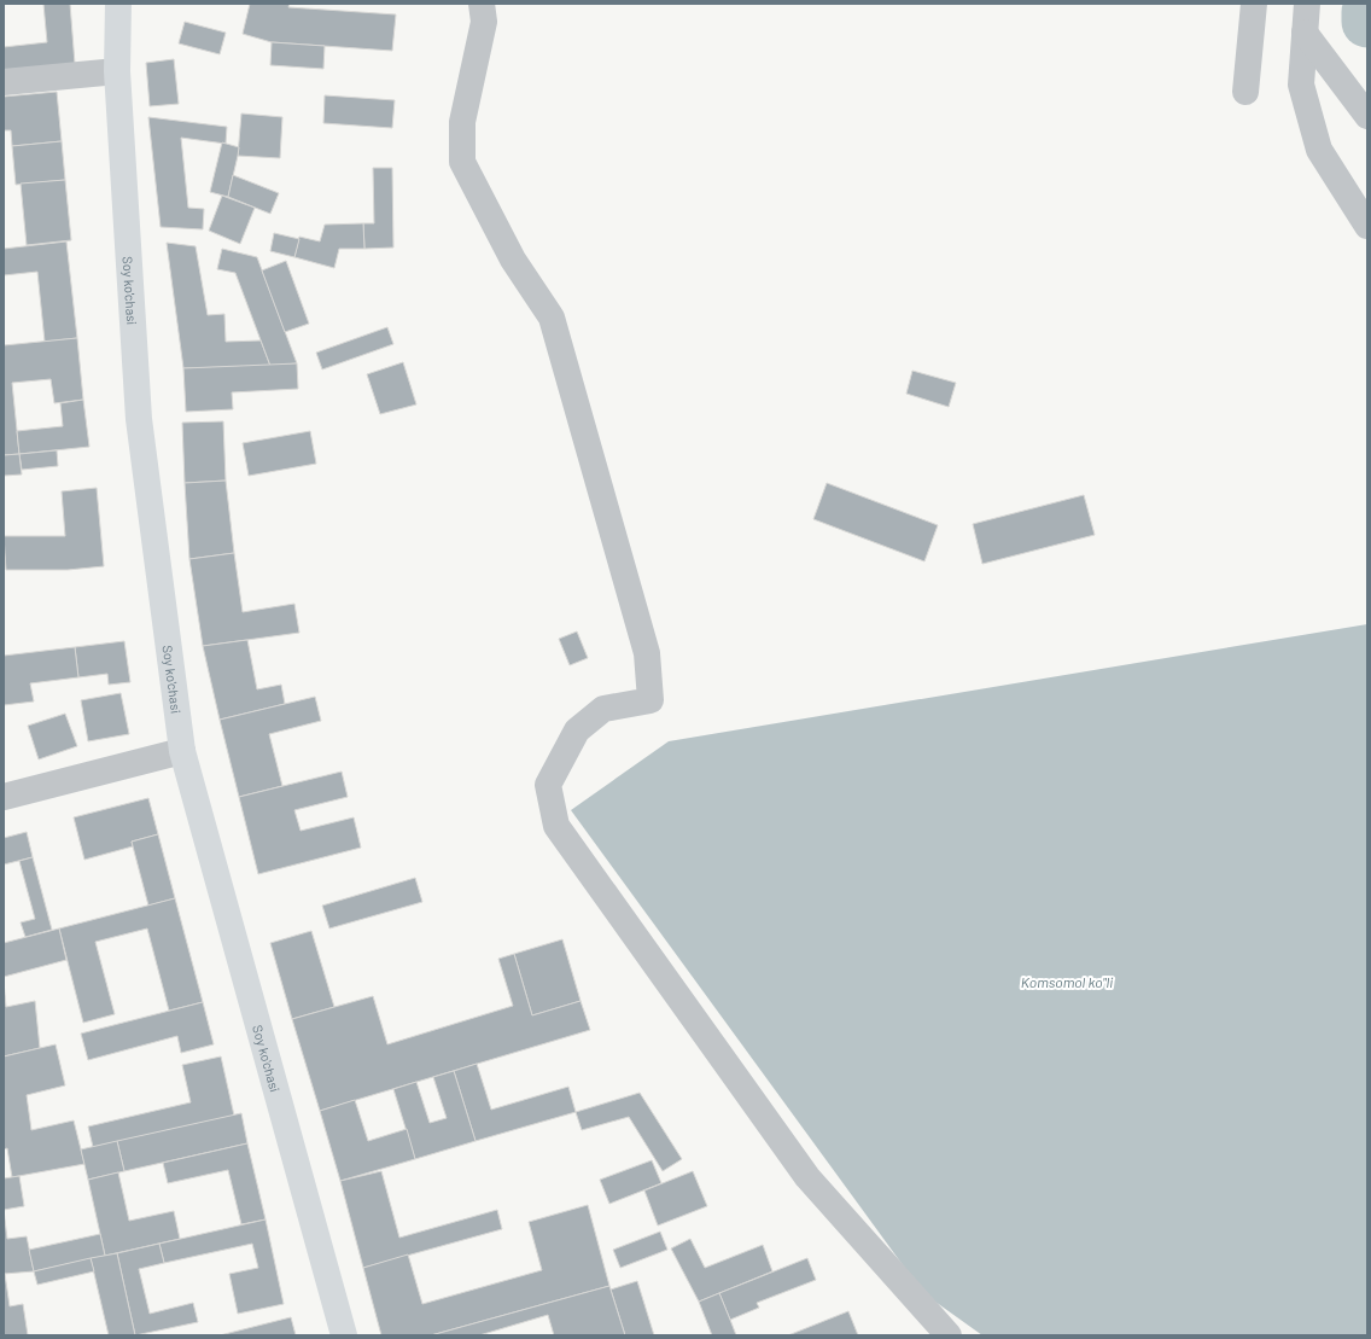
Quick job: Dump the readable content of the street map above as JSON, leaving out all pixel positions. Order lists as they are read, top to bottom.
{
  "streets": {
    "main road": ["Soy ko'chasi"]
  },
  "water": ["Komsomol ko\"li"]
}
